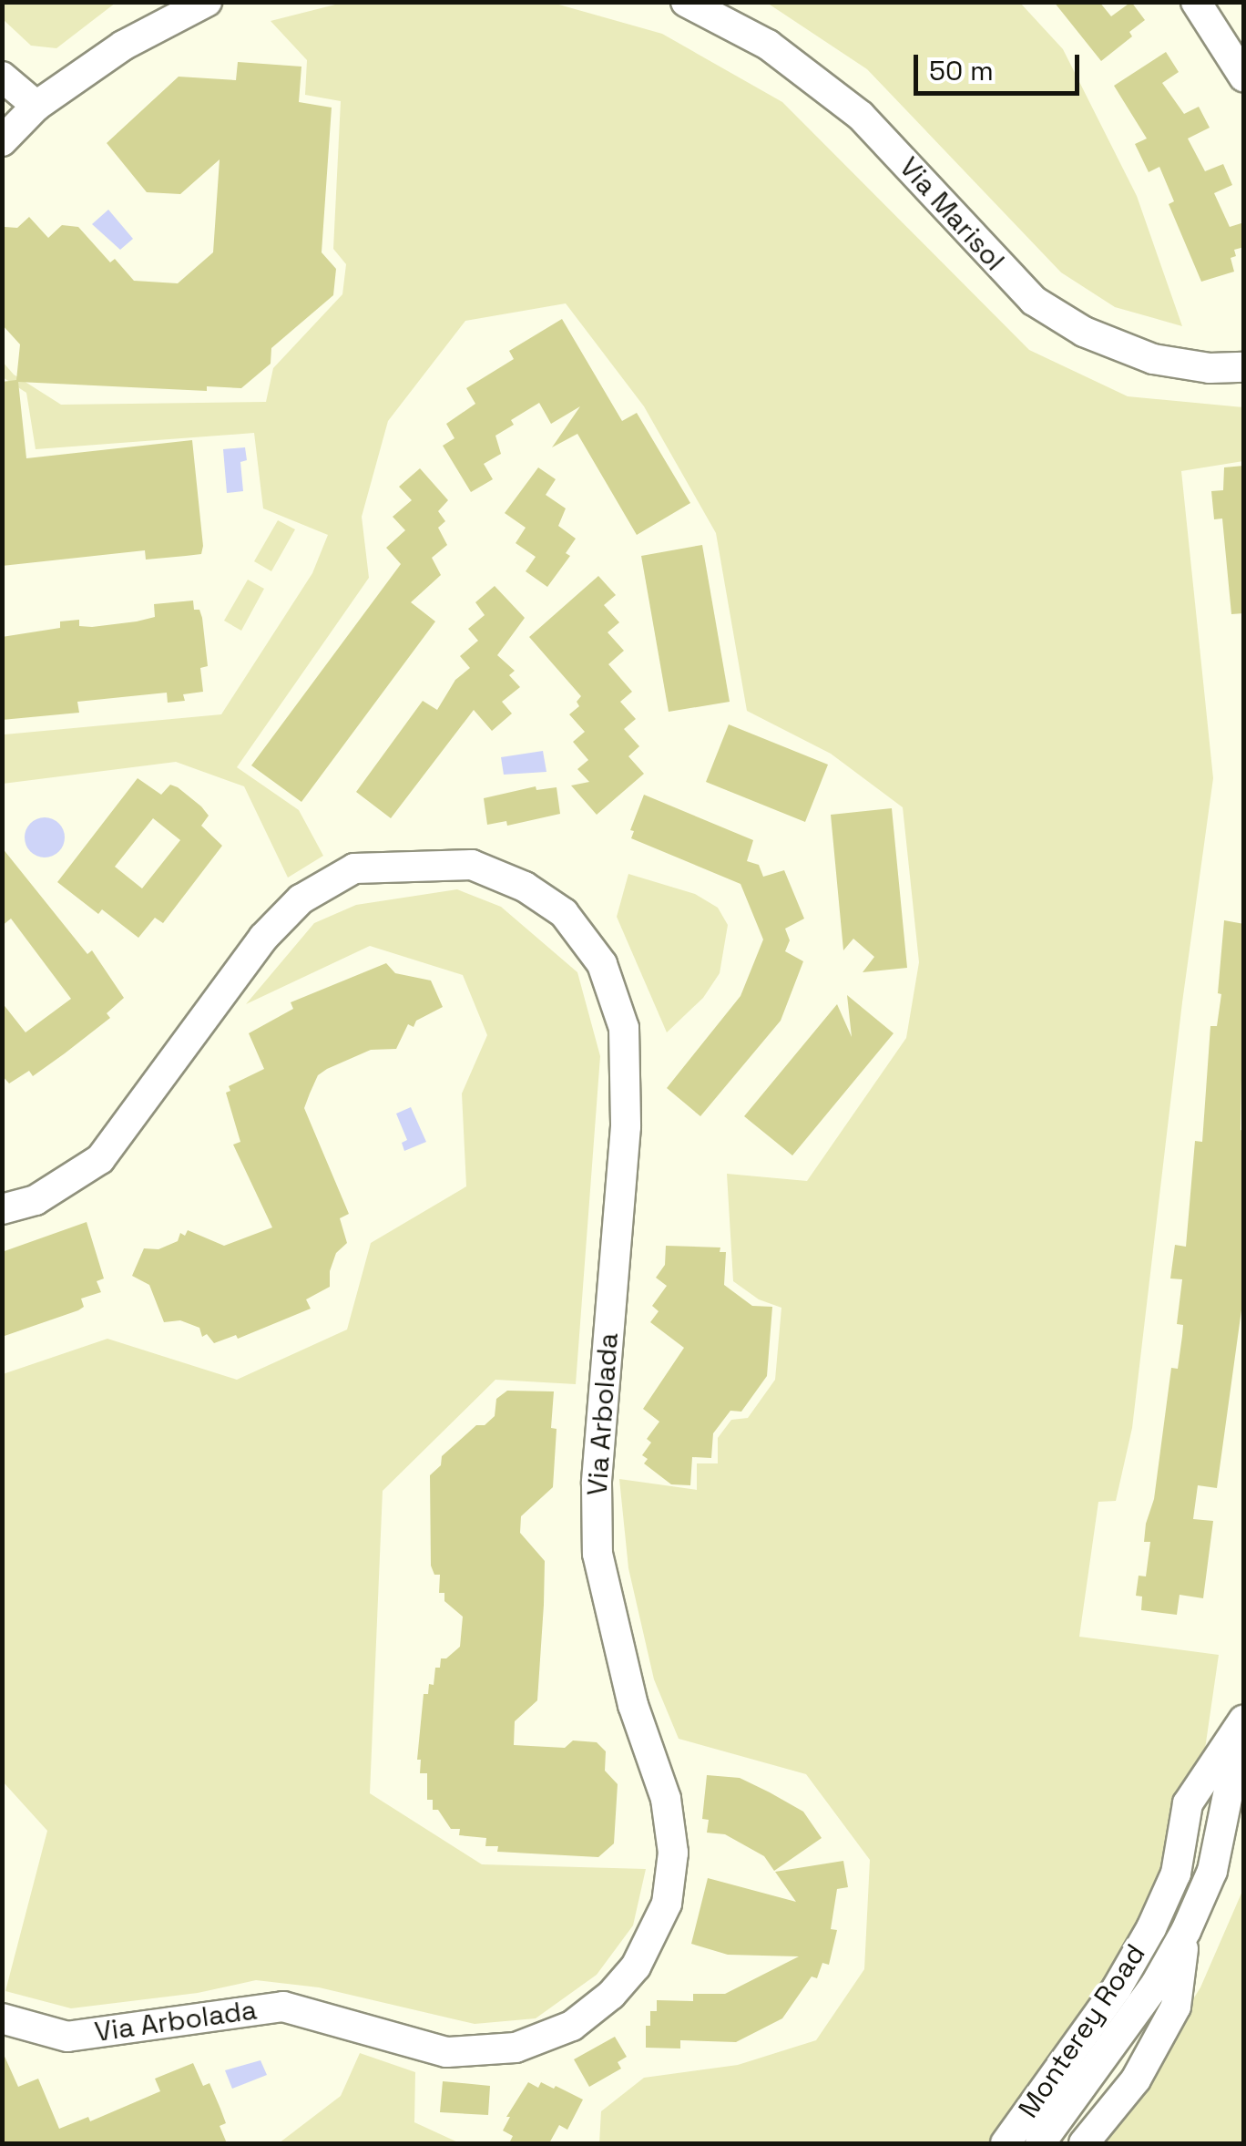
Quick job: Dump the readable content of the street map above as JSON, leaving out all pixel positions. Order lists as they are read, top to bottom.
{
  "streets": {
    "street": ["Via Marisol", "Via Arbolada", "Monterey Road"]
  },
  "scale_bar": "50 m"
}
